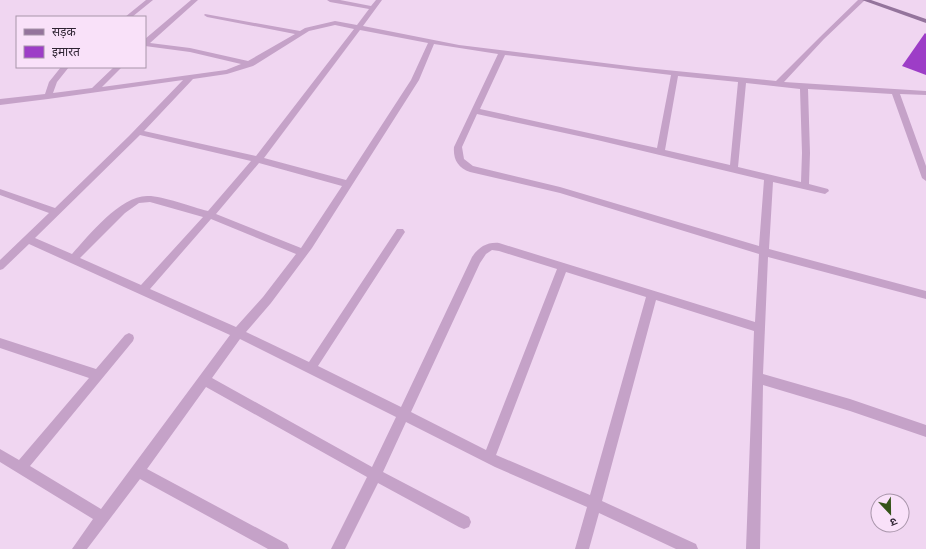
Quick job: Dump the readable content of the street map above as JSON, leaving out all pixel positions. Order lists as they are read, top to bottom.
{
  "legend": ["सड़क", "इमारत"],
  "north": "bottom"
}
